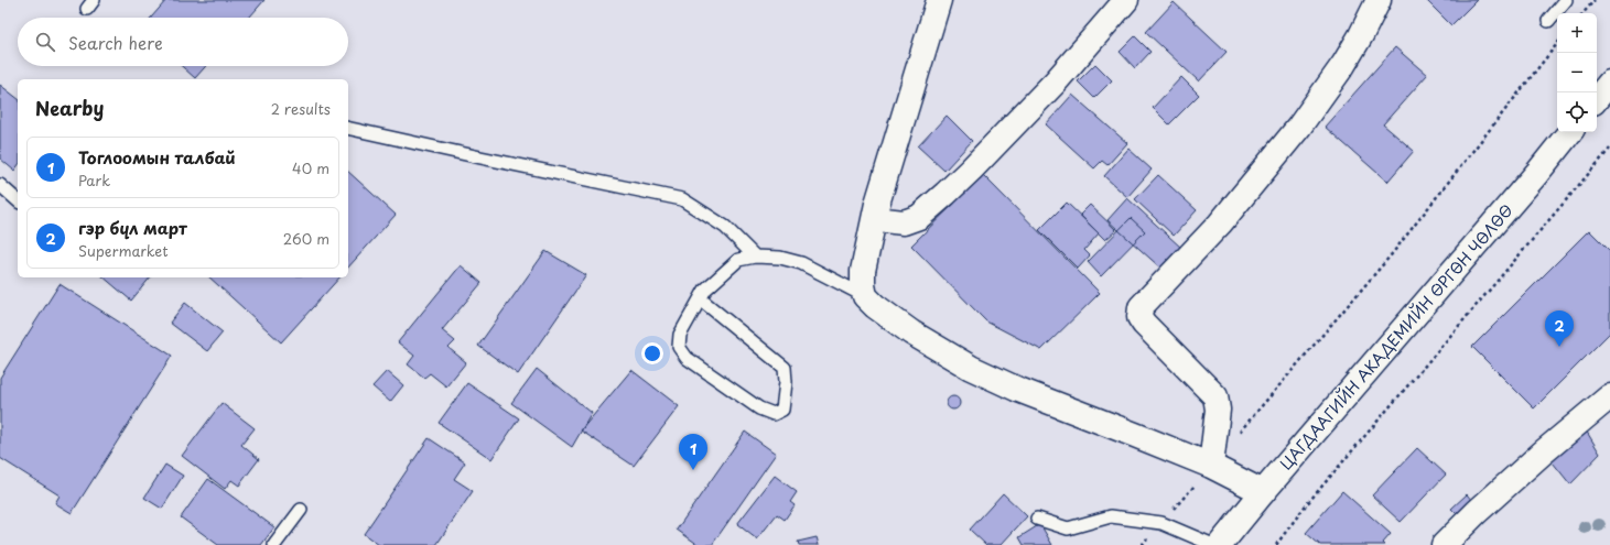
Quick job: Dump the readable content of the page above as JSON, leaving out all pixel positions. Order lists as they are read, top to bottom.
{
  "streets": {
    "main road": ["ЦАГДААГИЙН АКАДЕМИЙН ӨРГӨН ЧӨЛӨӨ"]
  },
  "page": {
    "map_buttons": ["+", "−"],
    "search": "Search here",
    "heading": ["Nearby", "2 results"],
    "list": [
      {
        "mark": "1",
        "name": "Тоглоомын талбай",
        "note": "Park",
        "value": "40 m"
      },
      {
        "mark": "2",
        "name": "гэр бүл март",
        "note": "Supermarket",
        "value": "260 m"
      }
    ],
    "pins": ["2", "1"]
  }
}
